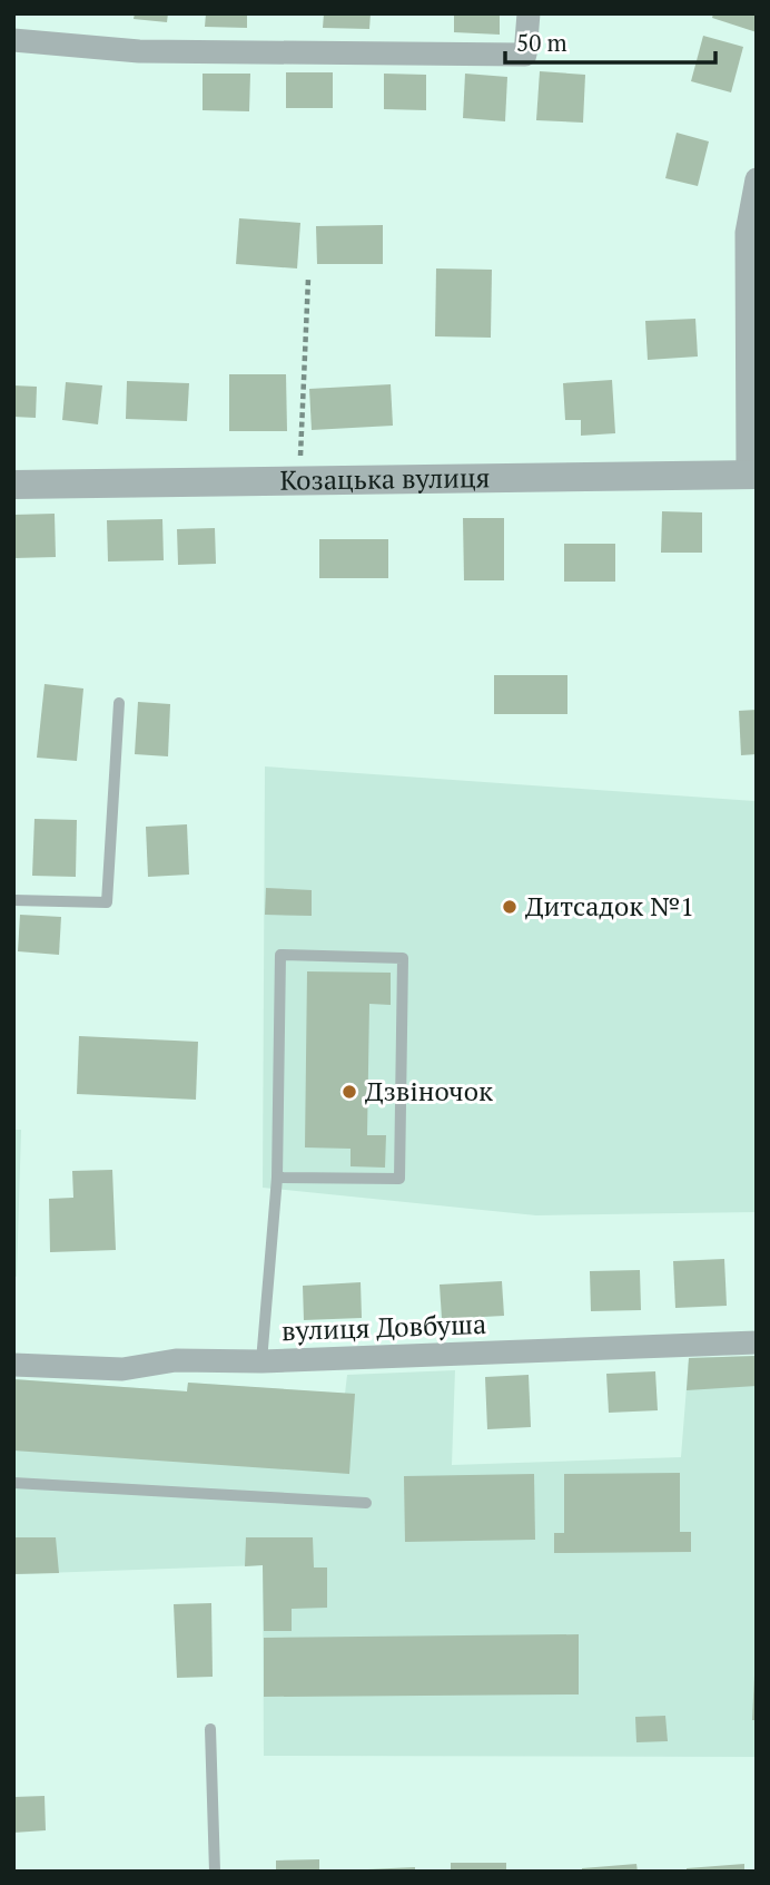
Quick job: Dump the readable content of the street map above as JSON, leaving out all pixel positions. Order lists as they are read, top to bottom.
{
  "streets": {
    "street": ["Козацька вулиця", "вулиця Довбуша"]
  },
  "places": ["Дитсадок №1", "Дзвіночок"],
  "scale_bar": "50 m"
}
